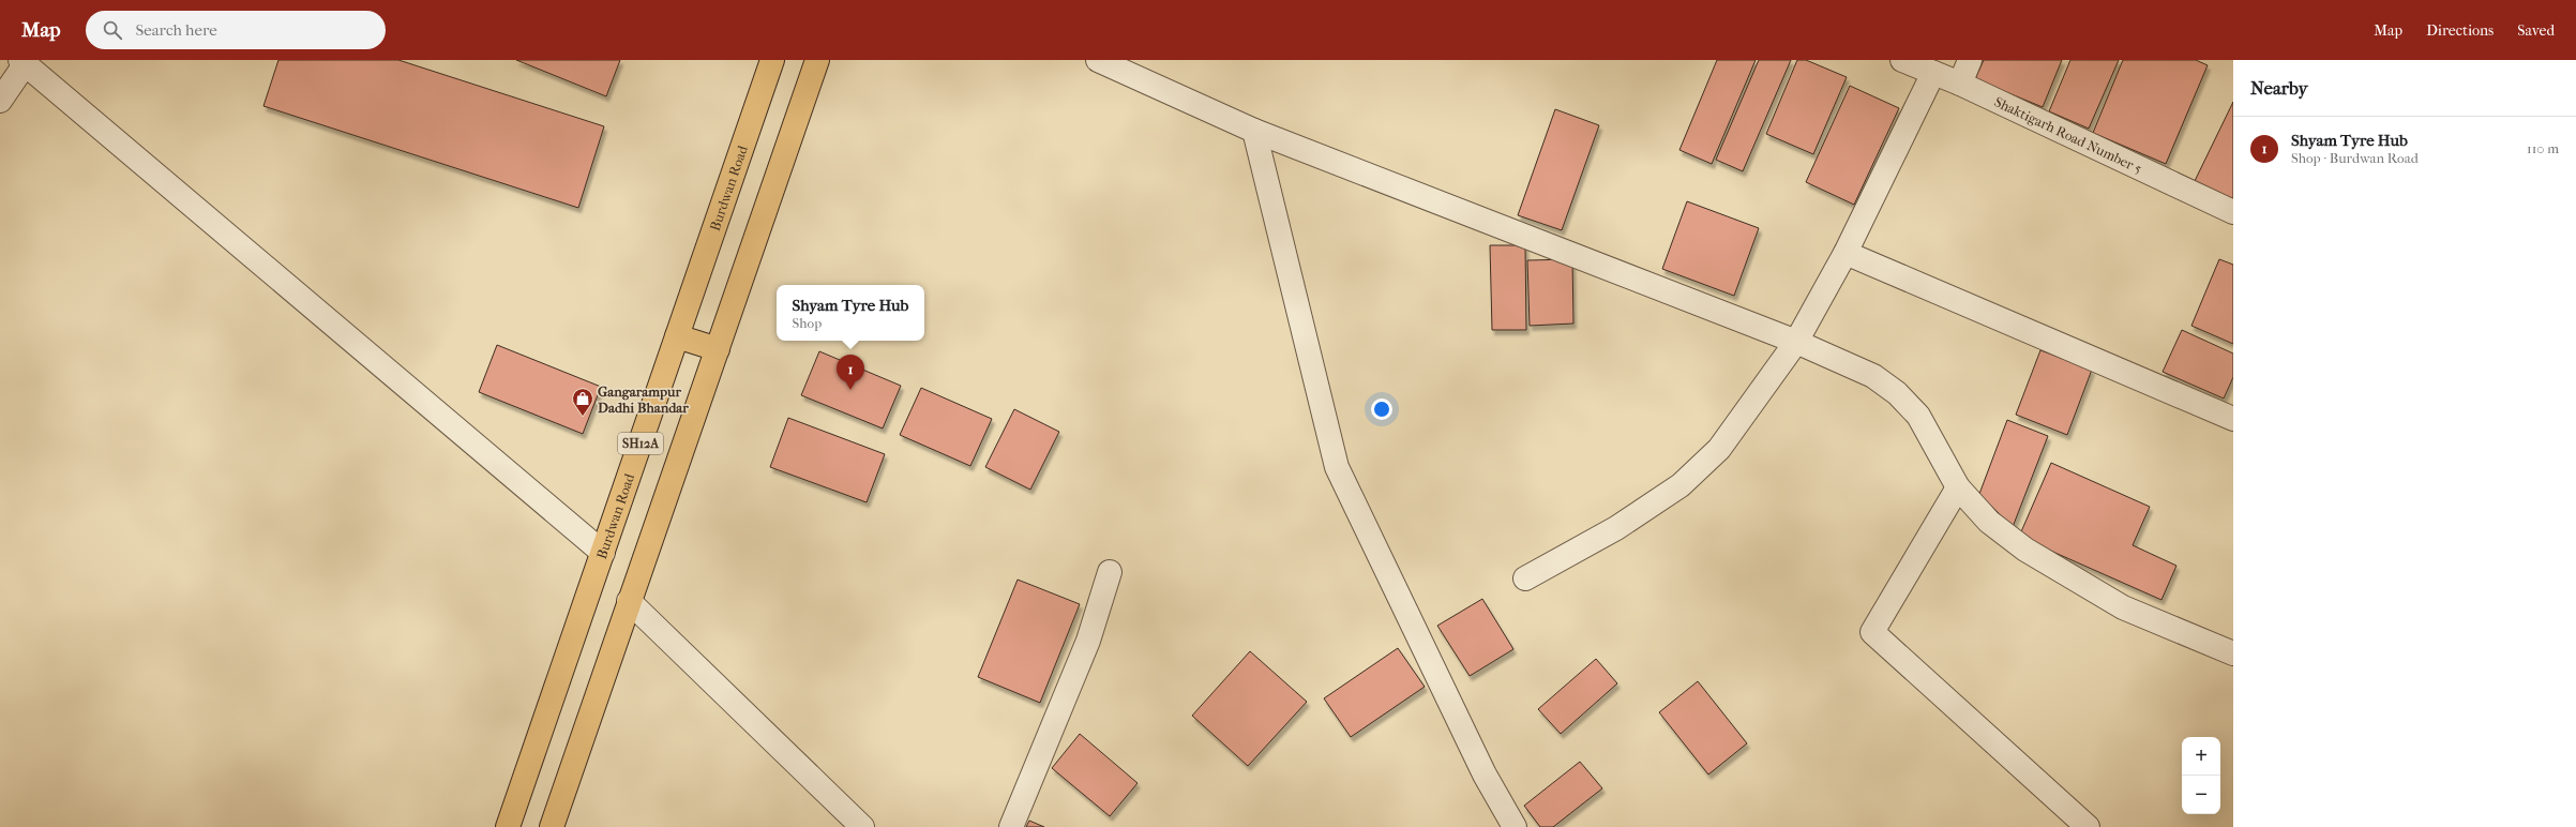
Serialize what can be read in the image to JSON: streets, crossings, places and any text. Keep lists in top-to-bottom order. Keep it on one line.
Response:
{"streets":{"main road":["Burdwan Road","SH12A"],"street":["Shaktigarh Road Number 5"]},"places":{"shop":["Gangarampur Dadhi Bhandar"]},"page":{"header":"Map","search":"Search here","nav":["Map","Directions","Saved"],"heading":"Nearby","list":[{"mark":"1","name":"Shyam Tyre Hub","note":"Shop · Burdwan Road","value":"110 m"}],"popup":["Shyam Tyre Hub","Shop"],"pins":"1","map_buttons":["+","−"]}}
